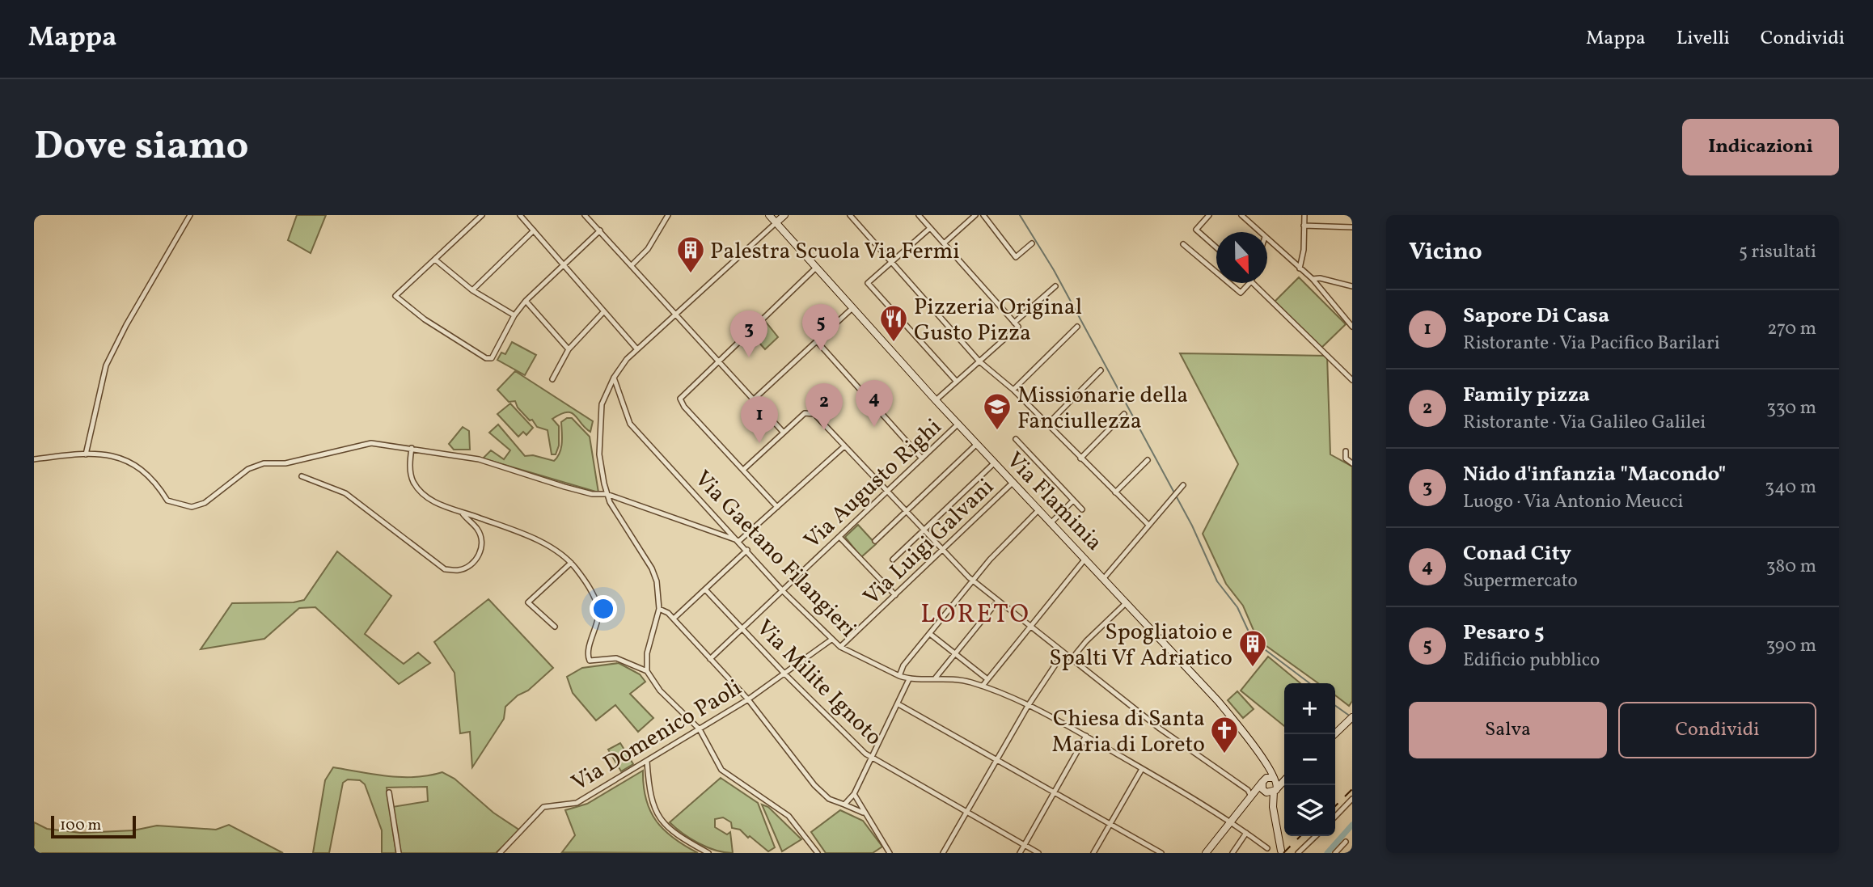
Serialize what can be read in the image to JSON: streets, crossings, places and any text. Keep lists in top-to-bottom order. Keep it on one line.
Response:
{"streets":{"street":["Via Augusto Righi","Via Flaminia","Via Luigi Galvani","Via Gaetano Filangieri","Via Milite Ignoto","Via Domenico Paoli"]},"crossings":[["Via Augusto Righi","Via Flaminia"],["Via Augusto Righi","Via Gaetano Filangieri"],["Via Augusto Righi","Via Milite Ignoto"],["Via Flaminia","Via Luigi Galvani"],["Via Luigi Galvani","Via Gaetano Filangieri"],["Via Gaetano Filangieri","Via Domenico Paoli"],["Via Milite Ignoto","Via Domenico Paoli"]],"districts":["LORETO"],"places":{"building":["Palestra Scuola Via Fermi","Spogliatoio e Spalti Vf Adriatico"],"restaurant":["Pizzeria Original Gusto Pizza"],"school or university":["Missionarie della Fanciullezza"],"church":["Chiesa di Santa Maria di Loreto"]},"scale_bar":"100 m","north":"bottom","page":{"header":"Mappa","nav":["Mappa","Livelli","Condividi"],"buttons":["Indicazioni",["Salva","Condividi"]],"title":"Dove siamo","heading":["Vicino","5 risultati"],"list":[{"mark":"1","name":"Sapore Di Casa","note":"Ristorante · Via Pacifico Barilari","value":"270 m"},{"mark":"2","name":"Family pizza","note":"Ristorante · Via Galileo Galilei","value":"330 m"},{"mark":"3","name":"Nido d'infanzia \"Macondo\"","note":"Luogo · Via Antonio Meucci","value":"340 m"},{"mark":"4","name":"Conad City","note":"Supermercato","value":"380 m"},{"mark":"5","name":"Pesaro 5","note":"Edificio pubblico","value":"390 m"}],"pins":["5","3","4","2","1"],"map_buttons":["+","−"],"scale":"100 m"}}
